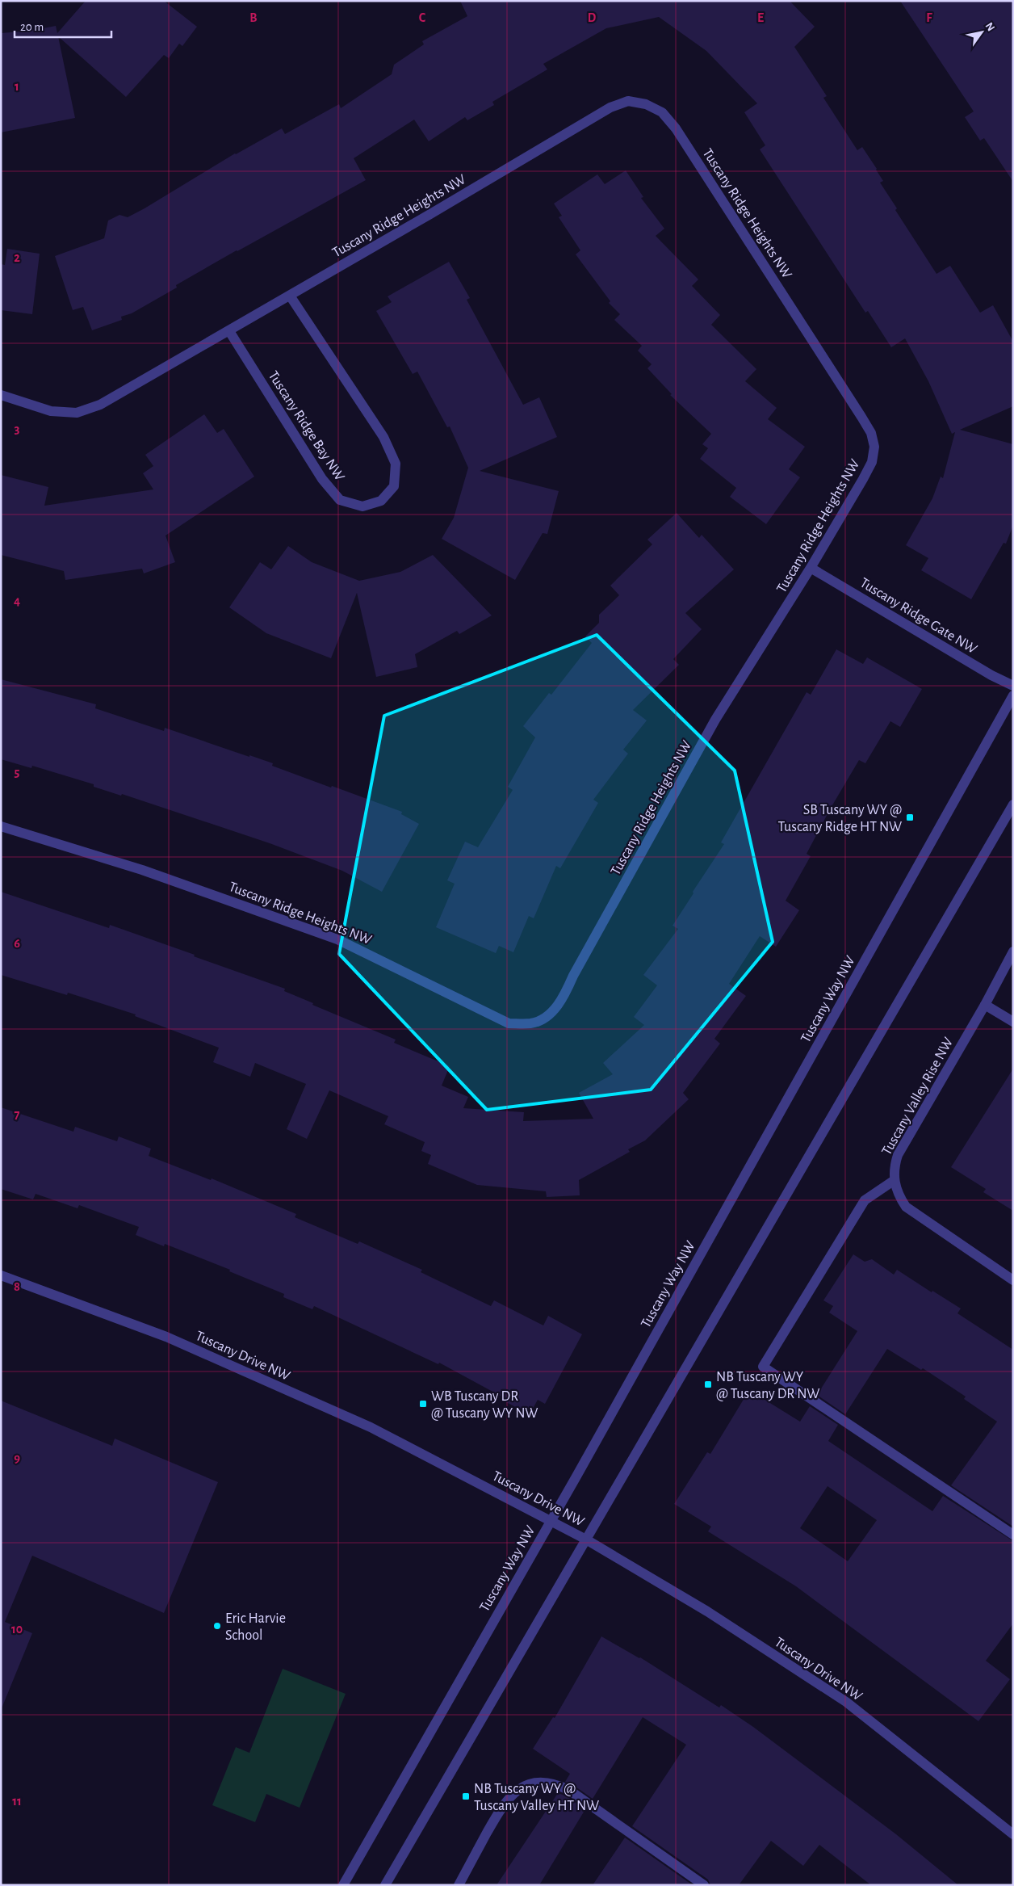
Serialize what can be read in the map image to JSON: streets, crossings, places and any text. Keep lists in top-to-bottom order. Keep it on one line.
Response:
{"streets":{"street":["Tuscany Ridge Heights NW","Tuscany Ridge Bay NW","Tuscany Ridge Gate NW","Tuscany Way NW","Tuscany Valley Rise NW","Tuscany Drive NW"]},"crossings":[["Tuscany Ridge Heights NW","Tuscany Ridge Bay NW"],["Tuscany Ridge Heights NW","Tuscany Ridge Gate NW"],["Tuscany Way NW","Tuscany Drive NW"]],"places":{"transit":["SB Tuscany WY @ Tuscany Ridge HT NW","NB Tuscany WY @ Tuscany DR NW","WB Tuscany DR @ Tuscany WY NW","NB Tuscany WY @ Tuscany Valley HT NW"],"other":["Eric Harvie School"]},"scale_bar":"20 m","north":"top right","grid":{"columns":["B","C","D","E","F"],"rows":["1","2","3","4","5","6","7","8","9","10","11"]}}
